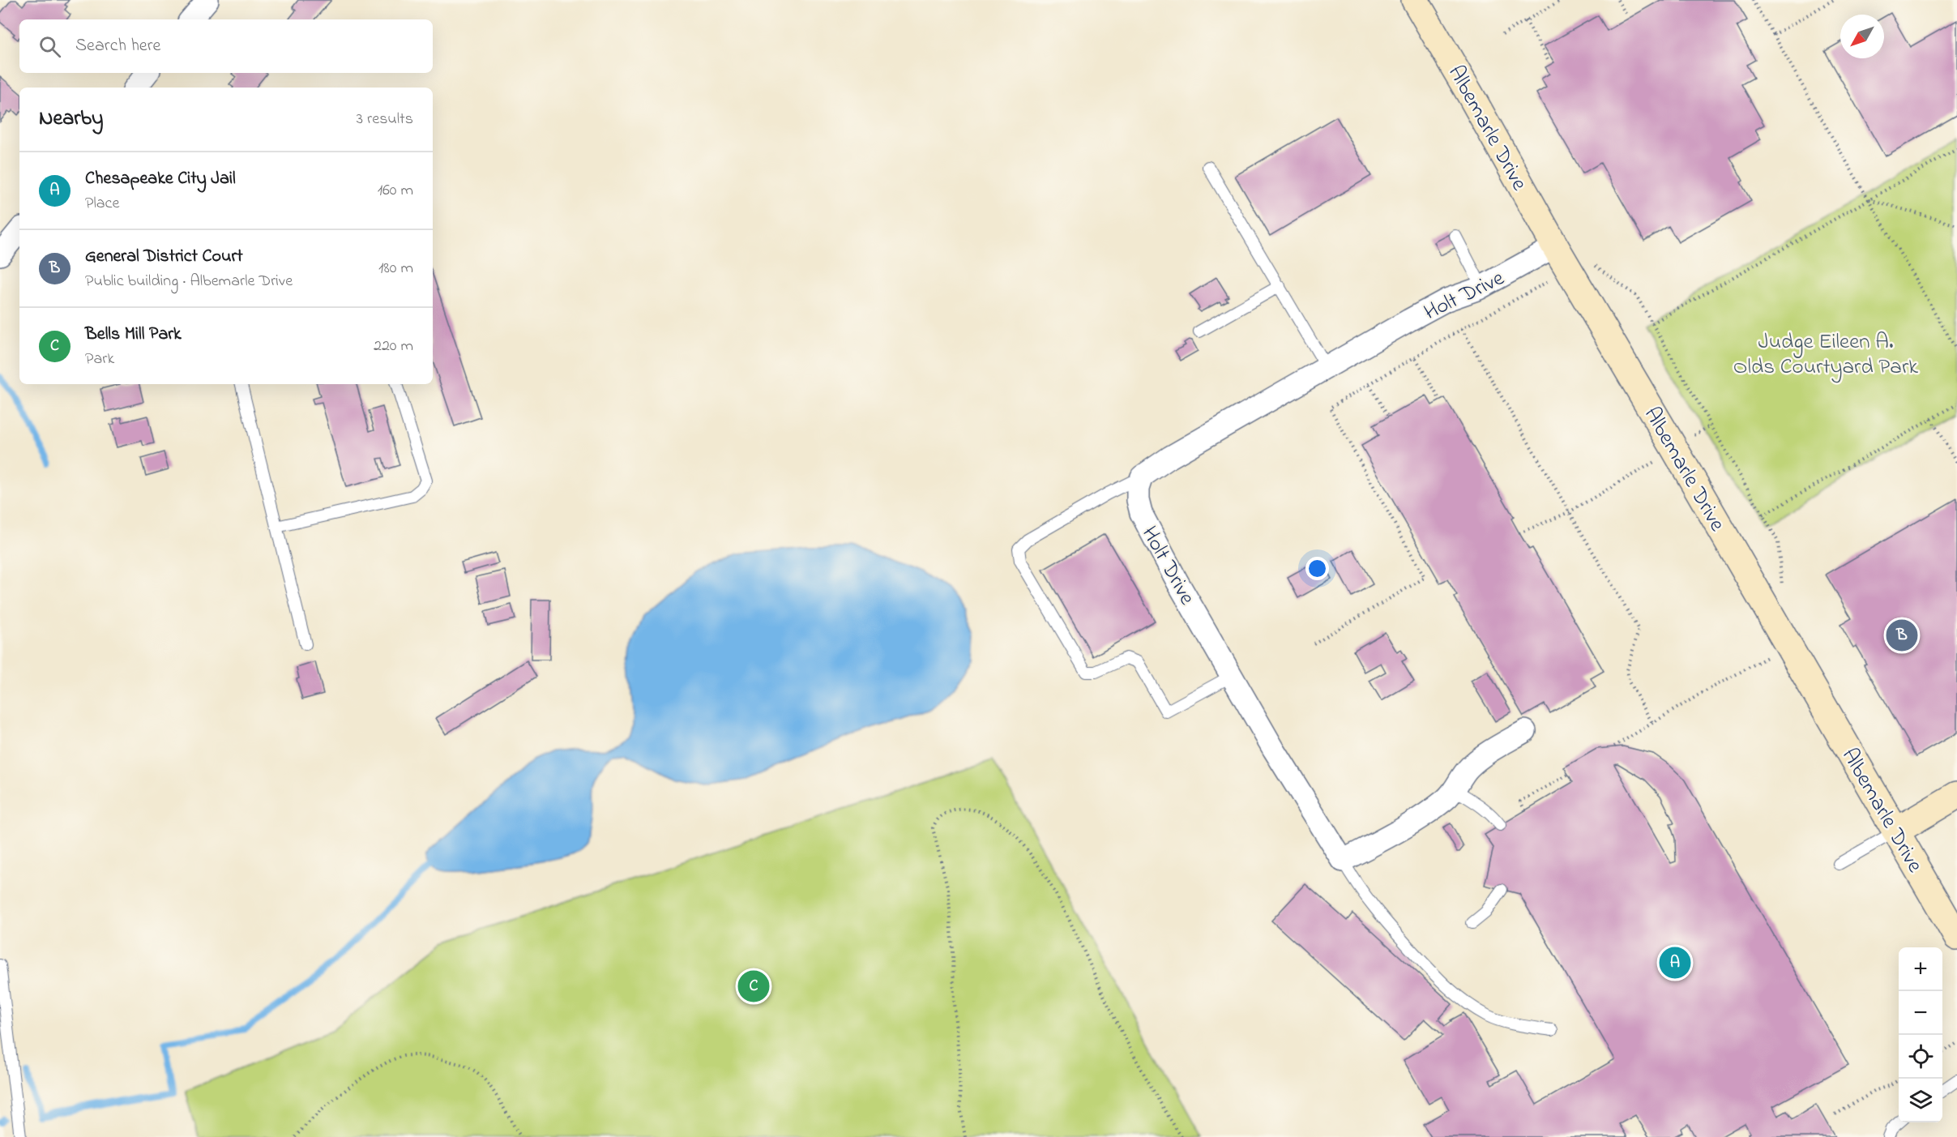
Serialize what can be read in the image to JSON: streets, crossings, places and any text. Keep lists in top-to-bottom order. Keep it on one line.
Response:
{"streets":{"street":["Albemarle Drive","Holt Drive"]},"crossings":[["Albemarle Drive","Holt Drive"]],"parks":["Judge Eileen A. Olds Courtyard Park"],"north":"bottom left","page":{"search":"Search here","heading":["Nearby","3 results"],"list":[{"mark":"A","name":"Chesapeake City Jail","note":"Place","value":"160 m"},{"mark":"B","name":"General District Court","note":"Public building · Albemarle Drive","value":"180 m"},{"mark":"C","name":"Bells Mill Park","note":"Park","value":"220 m"}],"pins":["B","A","C"],"map_buttons":["+","−"]}}
